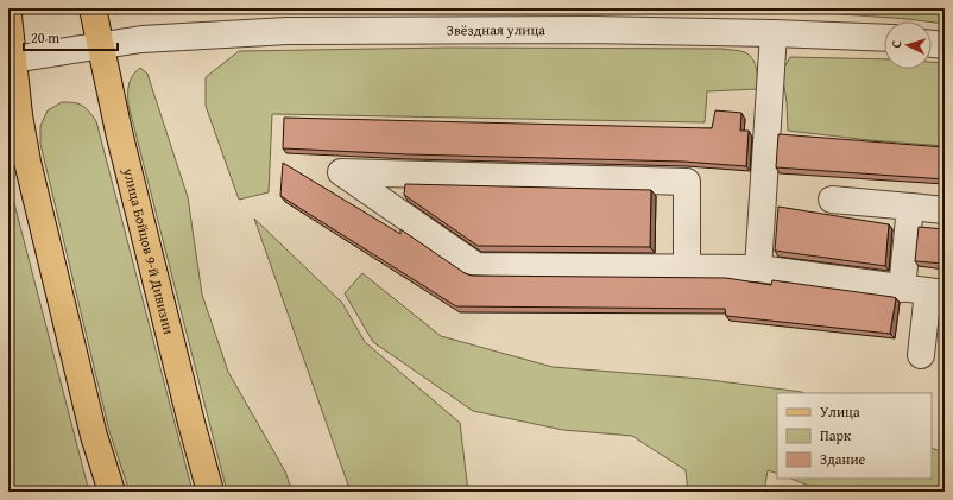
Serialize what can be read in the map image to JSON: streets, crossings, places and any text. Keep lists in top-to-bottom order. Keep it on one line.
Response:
{"streets":{"main road":["улица Бойцов 9-й Дивизии"],"street":["Звёздная улица"]},"crossings":[["Звёздная улица","улица Бойцов 9-й Дивизии"]],"legend":["Улица","Парк","Здание"],"scale_bar":"20 m","north":"left"}
